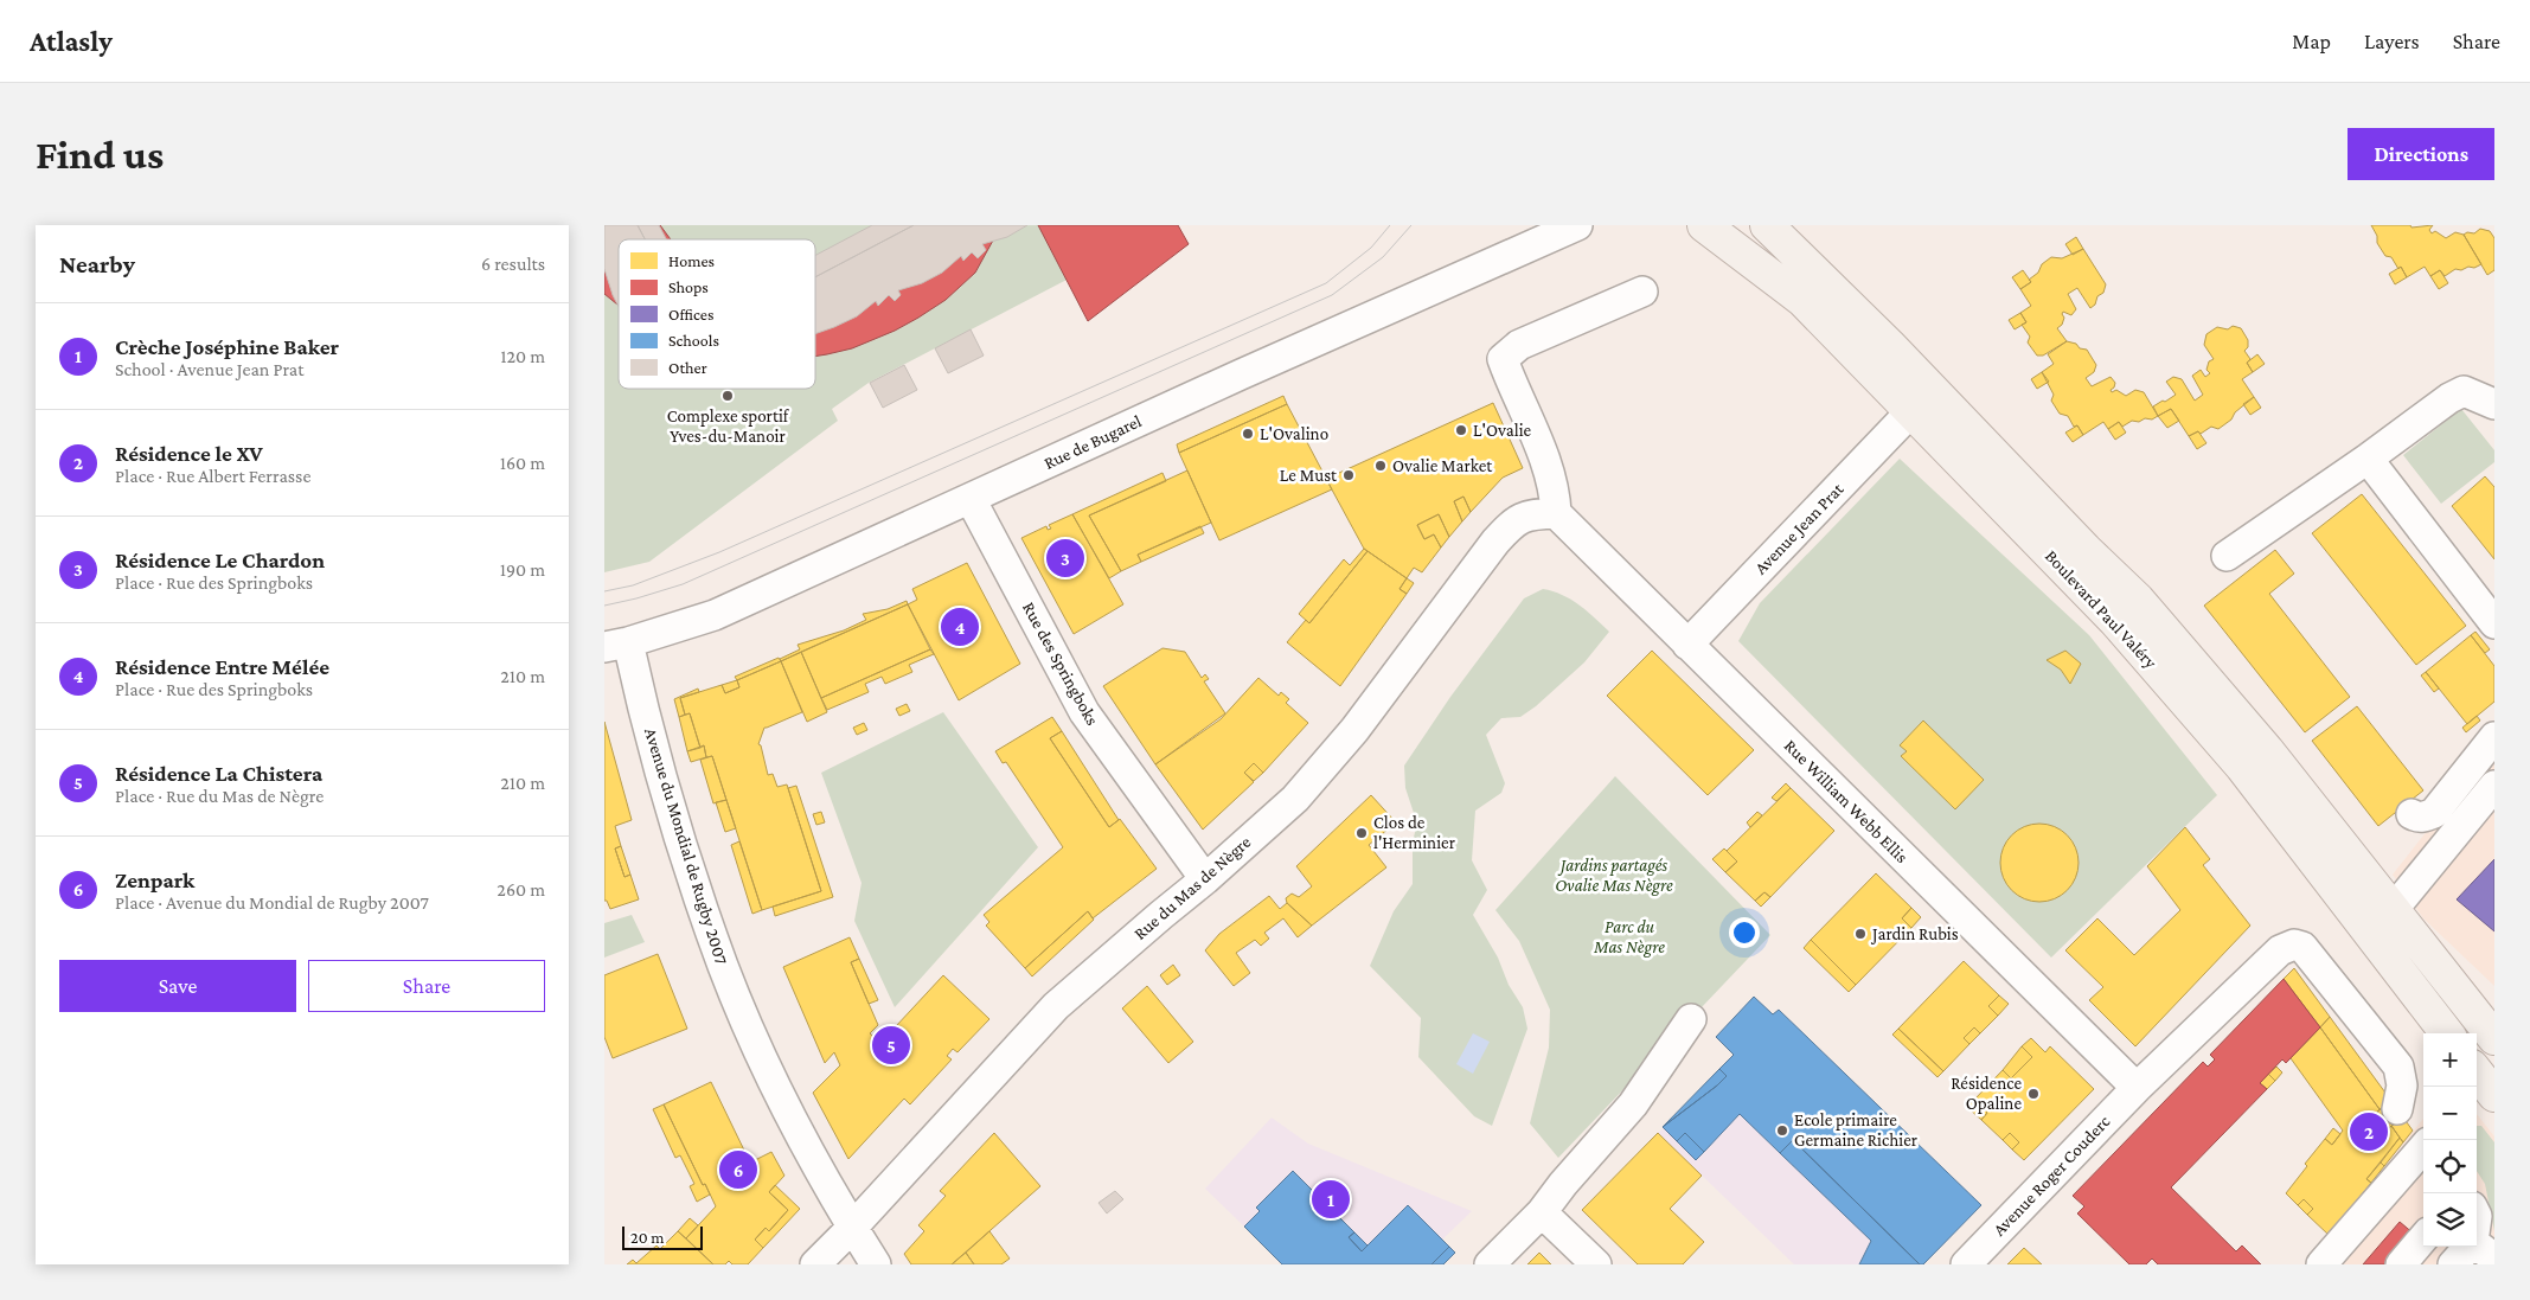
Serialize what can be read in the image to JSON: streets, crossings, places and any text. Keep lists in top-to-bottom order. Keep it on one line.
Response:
{"streets":{"main road":["Boulevard Paul Valéry"],"street":["Rue de Bugarel","Avenue Jean Prat","Rue des Springboks","Rue William Webb Ellis","Avenue du Mondial de Rugby 2007","Rue du Mas de Nègre","Avenue Roger Couderc"]},"crossings":[["Rue de Bugarel","Rue des Springboks"],["Rue de Bugarel","Avenue du Mondial de Rugby 2007"],["Avenue Jean Prat","Boulevard Paul Valéry"],["Avenue Jean Prat","Rue William Webb Ellis"],["Rue des Springboks","Rue du Mas de Nègre"],["Rue William Webb Ellis","Rue du Mas de Nègre"],["Rue William Webb Ellis","Avenue Roger Couderc"],["Avenue du Mondial de Rugby 2007","Rue du Mas de Nègre"]],"parks":["Jardins partagés Ovalie Mas Nègre","Parc du Mas Nègre"],"places":["Complexe sportif Yves-du-Manoir","L'Ovalie","L'Ovalino","Ovalie Market","Le Must","Clos de l'Herminier","Jardin Rubis","Résidence Opaline","Ecole primaire Germaine Richier"],"legend":["Homes","Shops","Offices","Schools","Other"],"scale_bar":"20 m","page":{"header":"Atlasly","nav":["Map","Layers","Share"],"buttons":["Directions",["Save","Share"]],"title":"Find us","heading":["Nearby","6 results"],"list":[{"mark":"1","name":"Crèche Joséphine Baker","note":"School · Avenue Jean Prat","value":"120 m"},{"mark":"2","name":"Résidence le XV","note":"Place · Rue Albert Ferrasse","value":"160 m"},{"mark":"3","name":"Résidence Le Chardon","note":"Place · Rue des Springboks","value":"190 m"},{"mark":"4","name":"Résidence Entre Mélée","note":"Place · Rue des Springboks","value":"210 m"},{"mark":"5","name":"Résidence La Chistera","note":"Place · Rue du Mas de Nègre","value":"210 m"},{"mark":"6","name":"Zenpark","note":"Place · Avenue du Mondial de Rugby 2007","value":"260 m"}],"pins":["3","4","5","2","6","1"],"map_buttons":["+","−"],"scale":"20 m"}}
